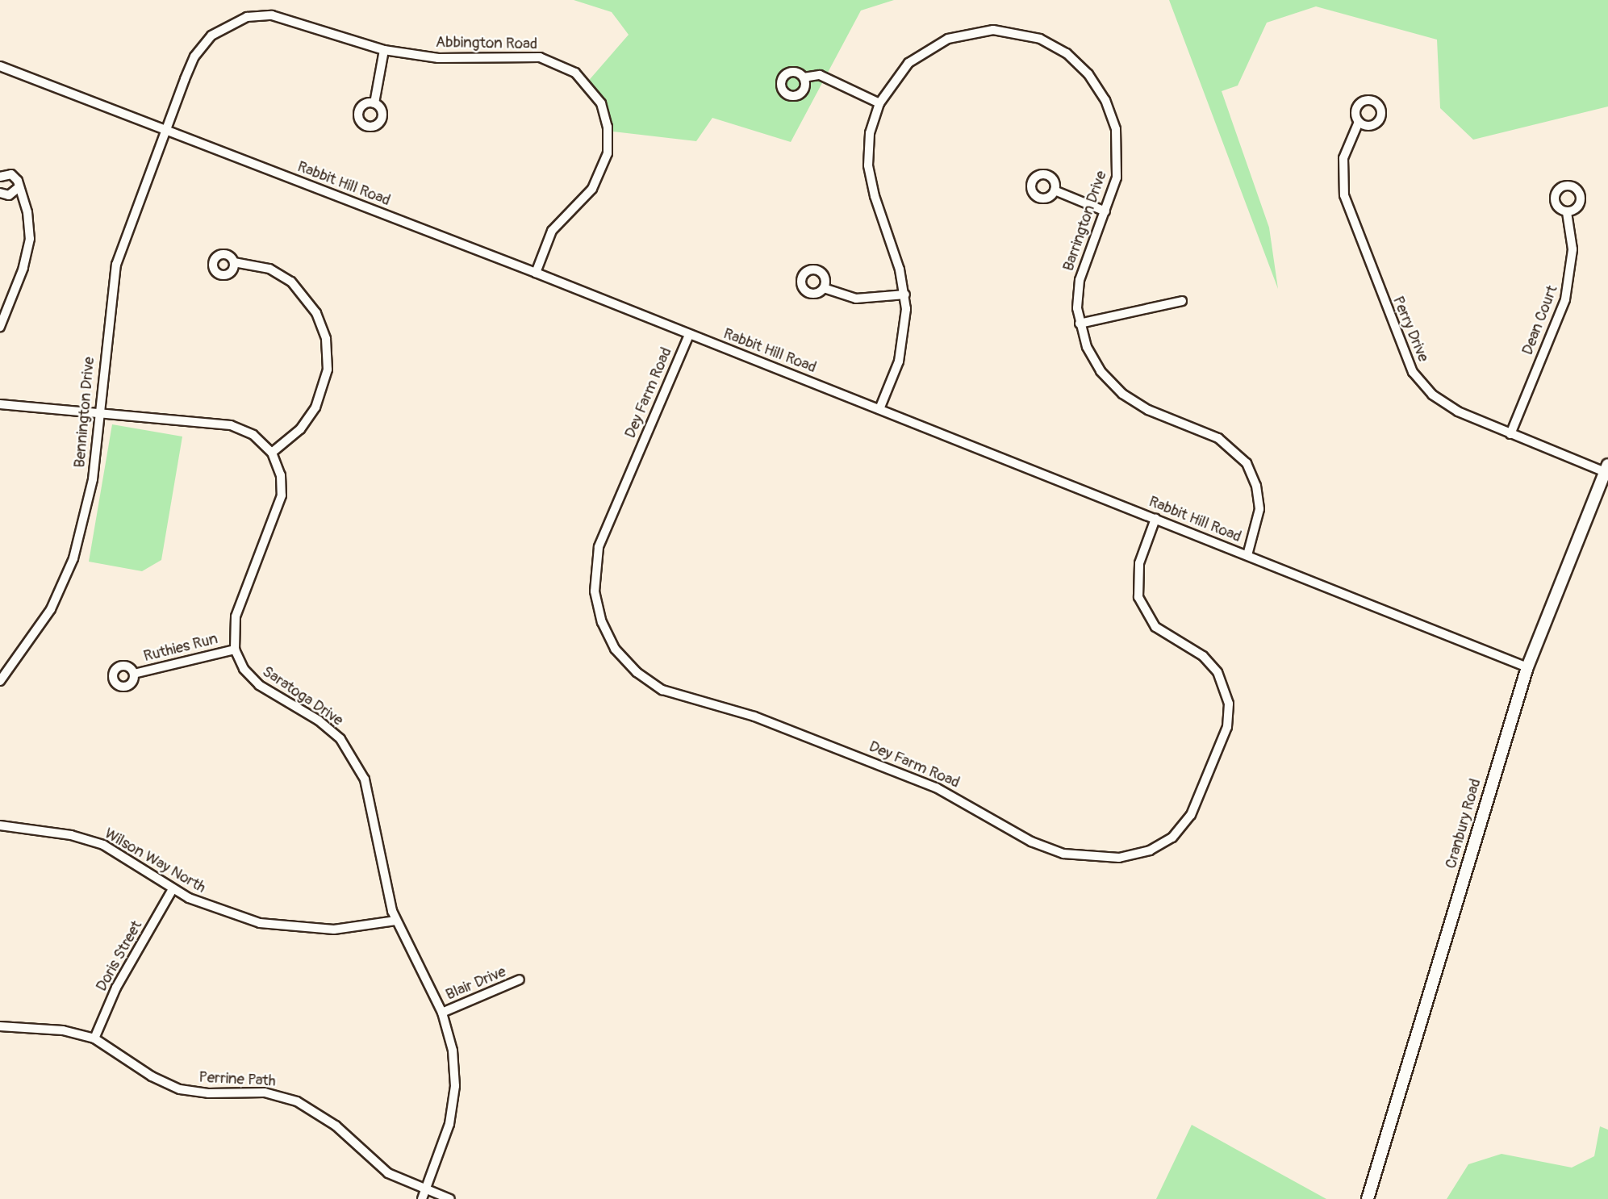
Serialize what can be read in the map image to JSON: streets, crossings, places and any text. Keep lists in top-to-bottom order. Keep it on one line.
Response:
{"streets":{"street":["Abbington Road","Rabbit Hill Road","Barrington Drive","Dean Court","Perry Drive","Dey Farm Road","Bennington Drive","Ruthies Run","Saratoga Drive","Cranbury Road","Wilson Way North","Doris Street","Blair Drive","Perrine Path"]},"crossings":[["Abbington Road","Rabbit Hill Road"],["Abbington Road","Bennington Drive"],["Rabbit Hill Road","Barrington Drive"],["Rabbit Hill Road","Dey Farm Road"],["Rabbit Hill Road","Bennington Drive"],["Rabbit Hill Road","Cranbury Road"],["Dean Court","Perry Drive"],["Perry Drive","Cranbury Road"],["Ruthies Run","Saratoga Drive"],["Saratoga Drive","Wilson Way North"],["Saratoga Drive","Blair Drive"],["Saratoga Drive","Perrine Path"],["Wilson Way North","Doris Street"],["Doris Street","Perrine Path"]]}
